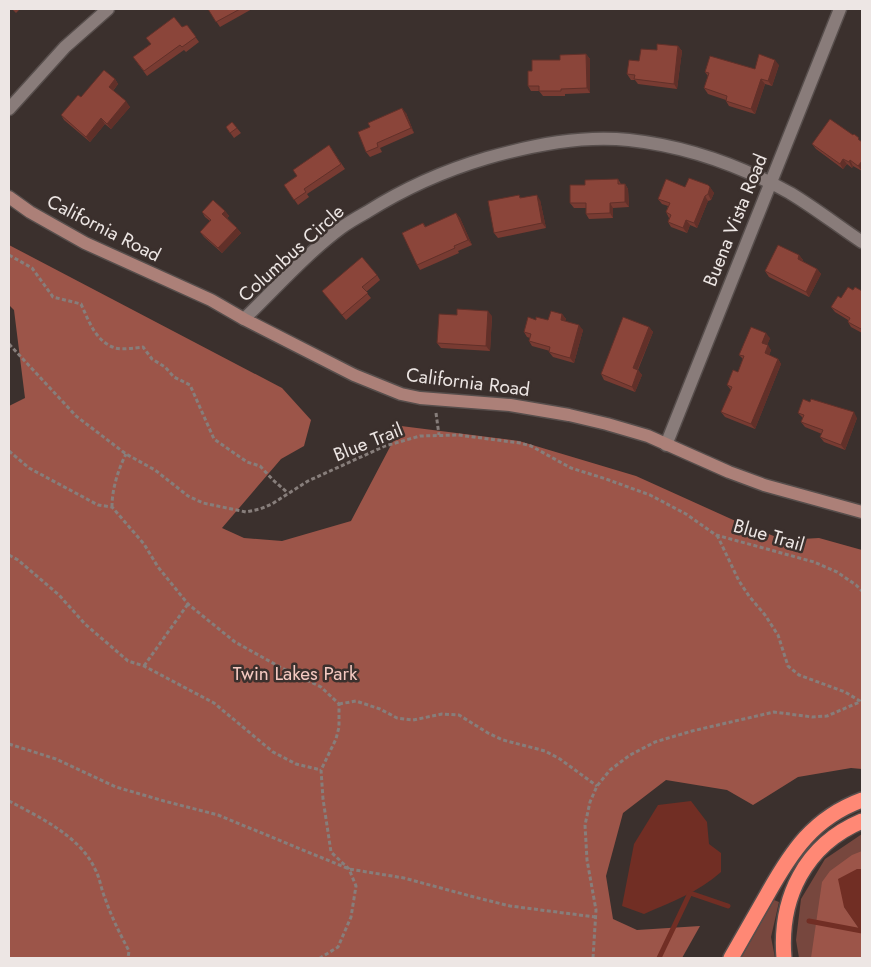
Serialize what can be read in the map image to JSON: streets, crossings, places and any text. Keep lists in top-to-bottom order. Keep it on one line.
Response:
{"streets":{"main road":["California Road"],"street":["Buena Vista Road","Columbus Circle"],"path":["Blue Trail"]},"crossings":[["Buena Vista Road","California Road"],["Buena Vista Road","Columbus Circle"],["California Road","Columbus Circle"]],"parks":["Twin Lakes Park"]}
